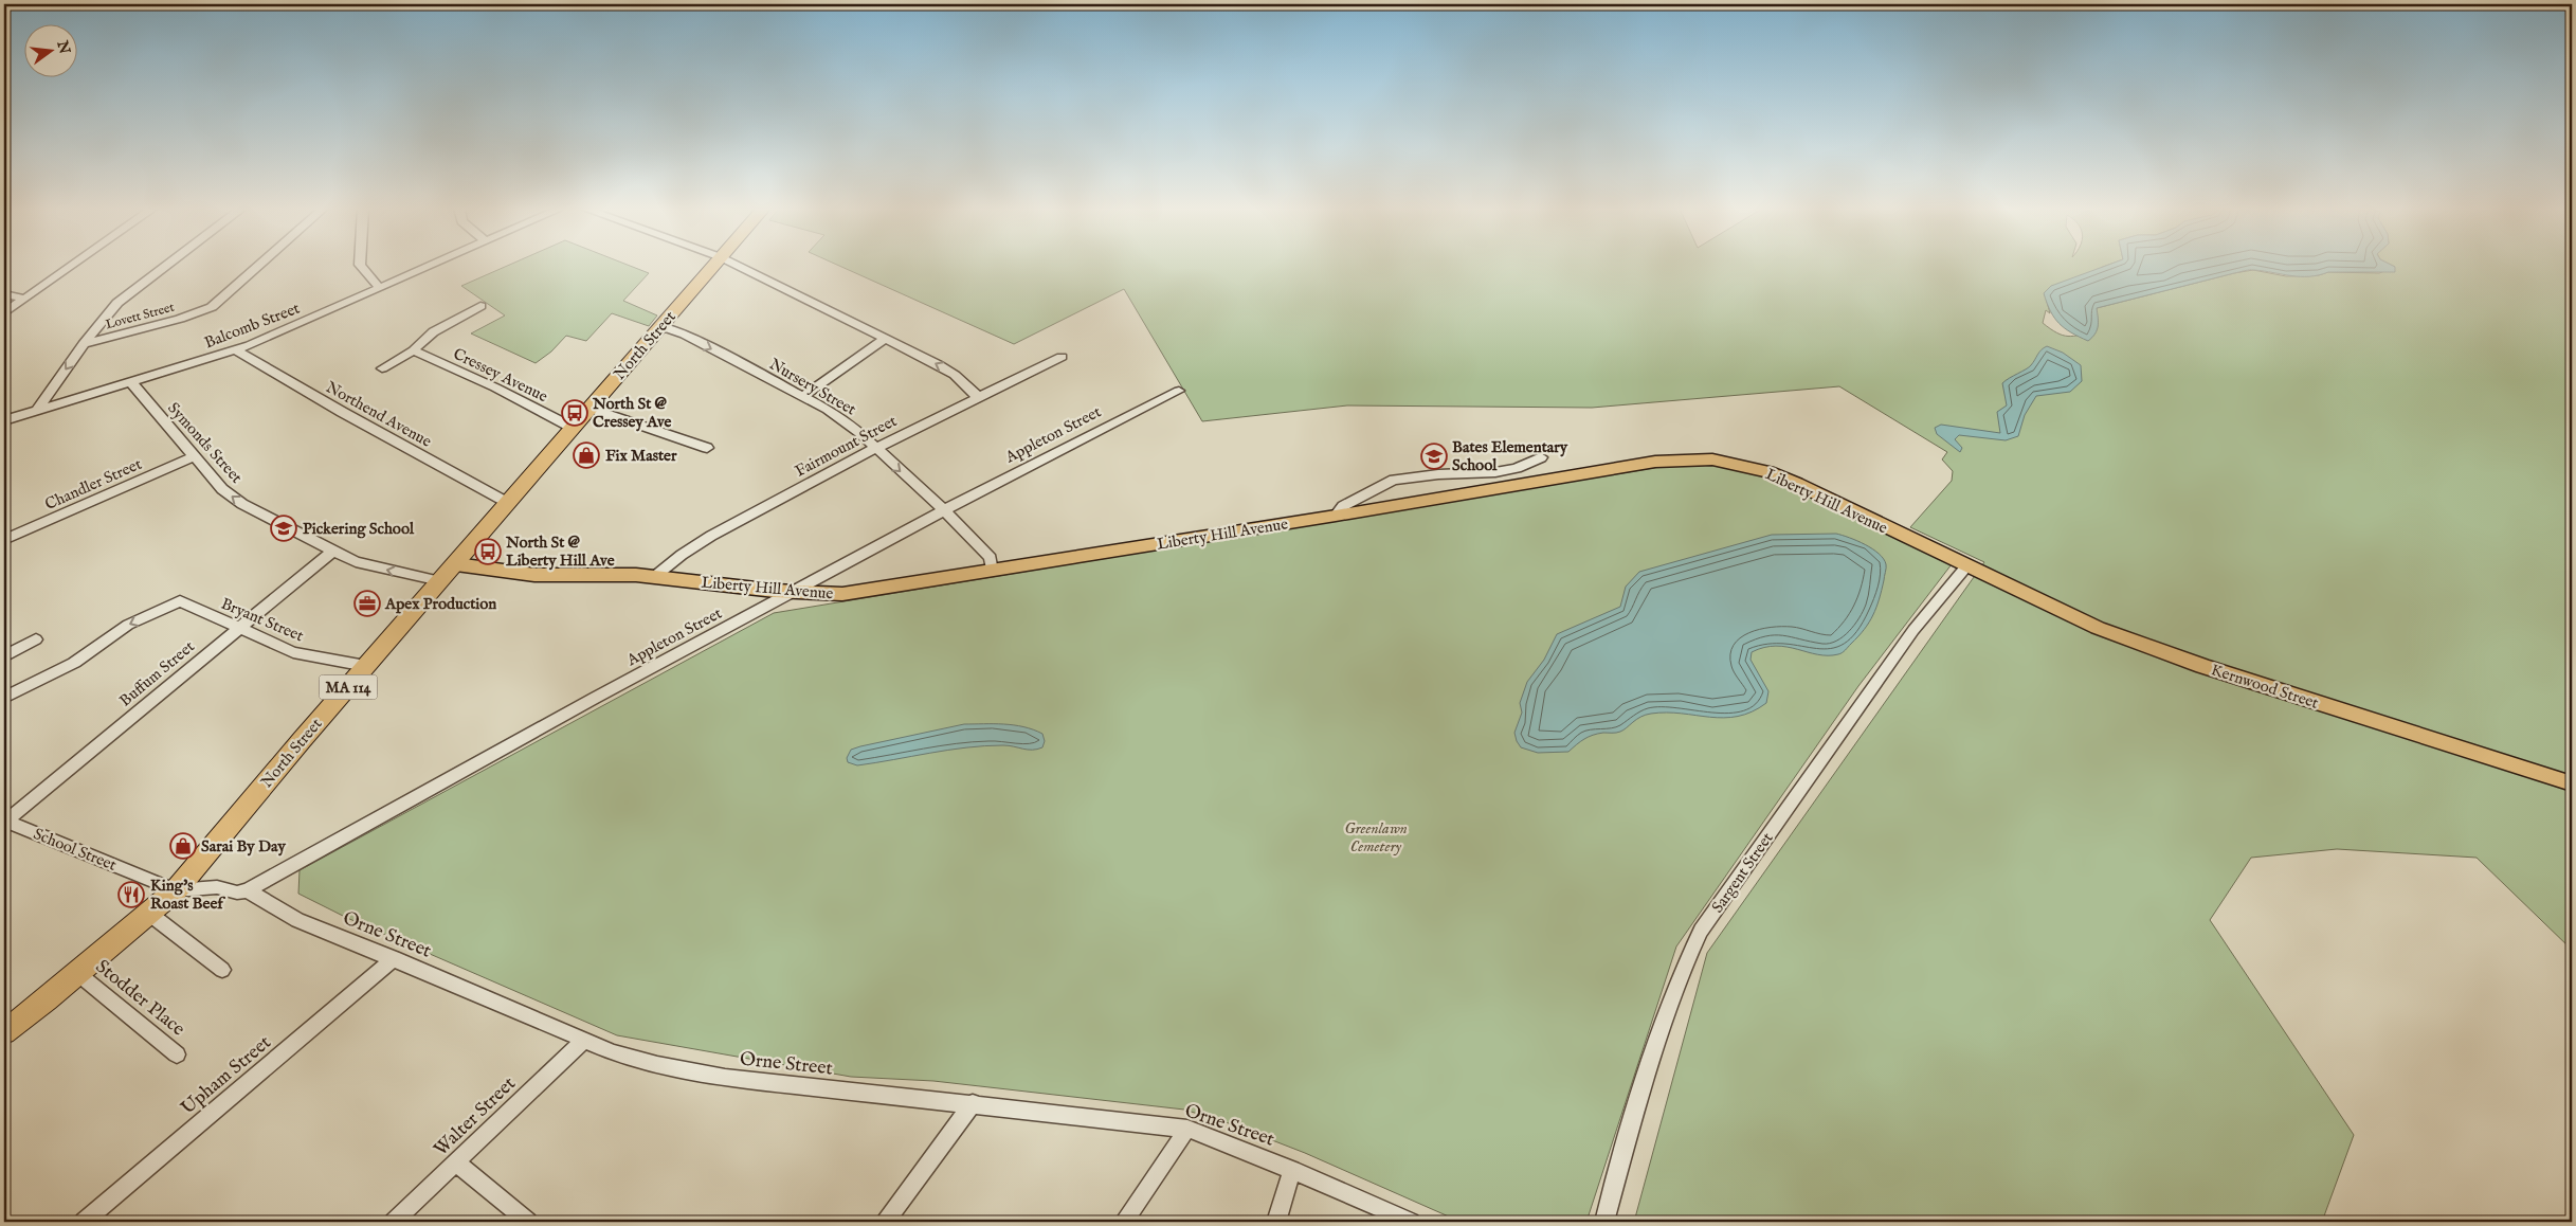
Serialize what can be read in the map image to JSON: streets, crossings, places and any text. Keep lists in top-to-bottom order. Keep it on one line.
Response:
{"streets":{"highway":["North Street","MA 114"],"main road":["Liberty Hill Avenue","Kernwood Street"],"street":["Lovett Street","Balcomb Street","Cressey Avenue","Nursery Street","Northend Avenue","Appleton Street","Symonds Street","Fairmount Street","Chandler Street","Bryant Street","Buffum Street","School Street","Sargent Street","Orne Street","Stodder Place","Upham Street","Walter Street"]},"crossings":[["Balcomb Street","Northend Avenue"],["Balcomb Street","Symonds Street"],["North Street","Cressey Avenue"],["North Street","Nursery Street"],["North Street","Northend Avenue"],["North Street","Symonds Street"],["North Street","Liberty Hill Avenue"],["North Street","Bryant Street"],["North Street","School Street"],["North Street","Orne Street"],["North Street","Stodder Place"],["Nursery Street","Appleton Street"],["Nursery Street","Fairmount Street"],["Nursery Street","Liberty Hill Avenue"],["Appleton Street","Liberty Hill Avenue"],["Appleton Street","Orne Street"],["Symonds Street","Chandler Street"],["Symonds Street","Buffum Street"],["Fairmount Street","Liberty Hill Avenue"],["Liberty Hill Avenue","Kernwood Street"],["Liberty Hill Avenue","Sargent Street"],["Bryant Street","Buffum Street"],["Buffum Street","School Street"],["Kernwood Street","Sargent Street"],["School Street","Orne Street"],["Orne Street","Upham Street"],["Orne Street","Walter Street"]],"one_way":["Symonds Street","Bryant Street"],"parks":["Greenlawn Cemetery"],"places":{"bus stop":["North St @ Cressey Ave","North St @ Liberty Hill Ave"],"shop":["Fix Master","Sarai By Day"],"school or university":["Bates Elementary School","Pickering School"],"office":["Apex Production"],"restaurant":["King's Roast Beef"]},"north":"right"}
